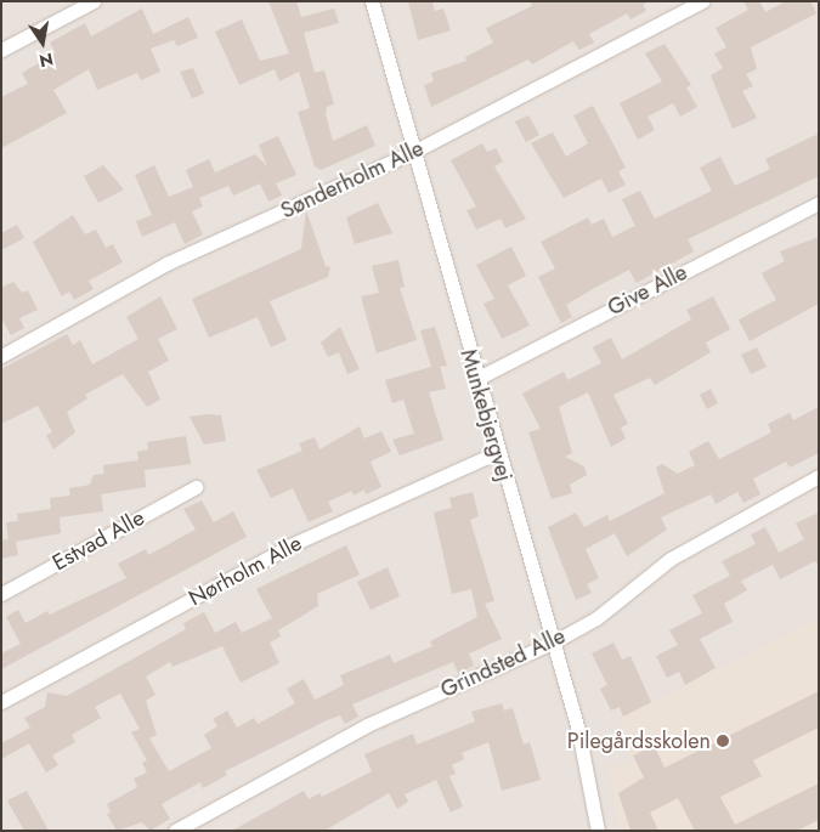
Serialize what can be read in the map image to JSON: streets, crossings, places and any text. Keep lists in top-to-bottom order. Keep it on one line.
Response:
{"streets":{"street":["Sønderholm Alle","Give Alle","Munkebjergvej","Estvad Alle","Nørholm Alle","Grindsted Alle"]},"crossings":[["Sønderholm Alle","Munkebjergvej"],["Give Alle","Munkebjergvej"],["Munkebjergvej","Nørholm Alle"],["Munkebjergvej","Grindsted Alle"]],"places":["Pilegårdsskolen"],"north":"bottom"}
